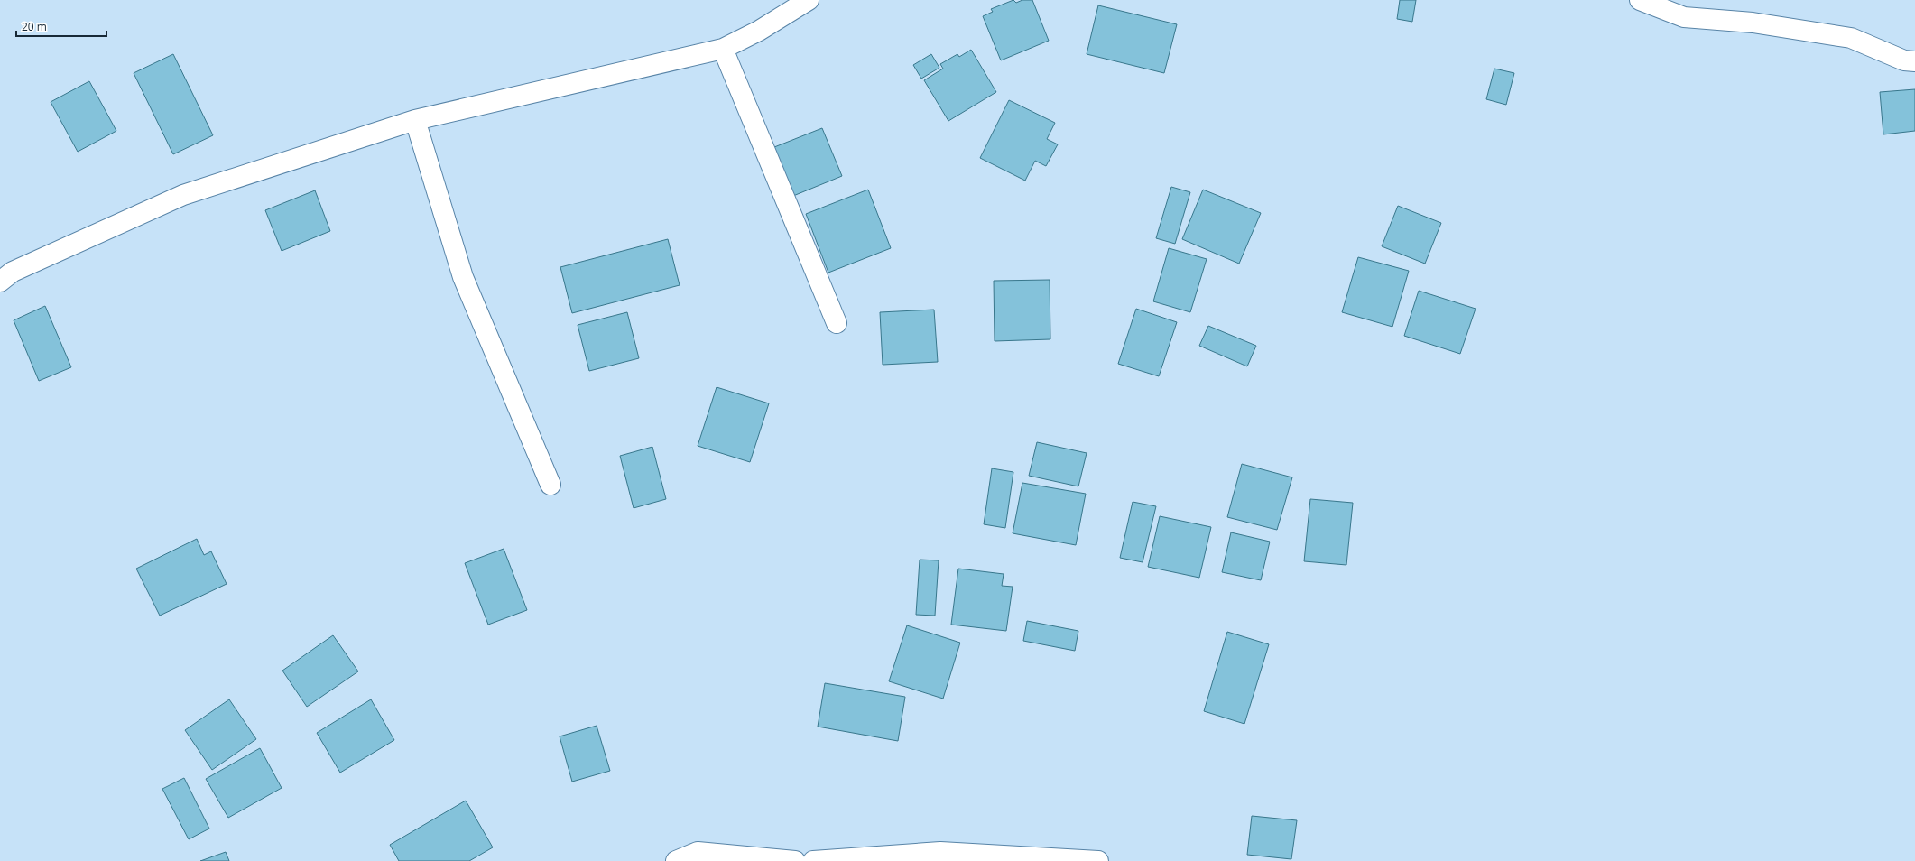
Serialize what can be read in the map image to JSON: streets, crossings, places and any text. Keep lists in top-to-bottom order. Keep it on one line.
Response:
{"scale_bar":"20 m"}
